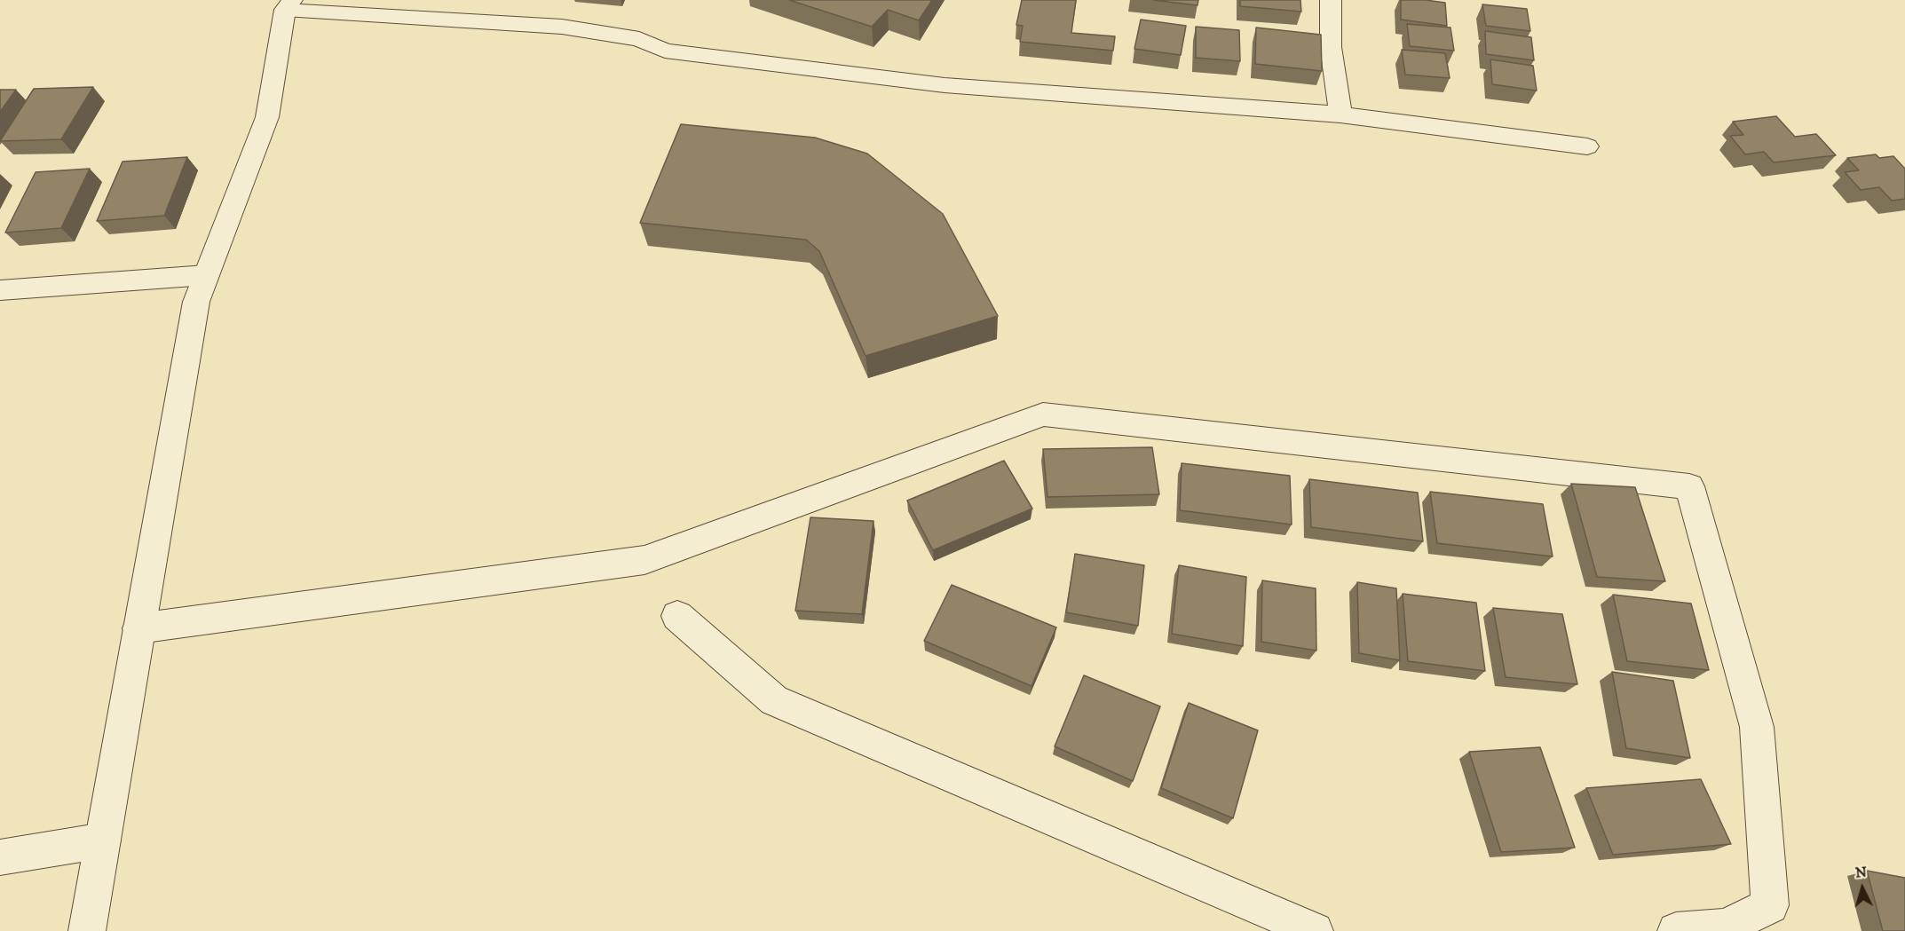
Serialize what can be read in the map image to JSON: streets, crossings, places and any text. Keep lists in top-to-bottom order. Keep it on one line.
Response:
{"north":"top"}
